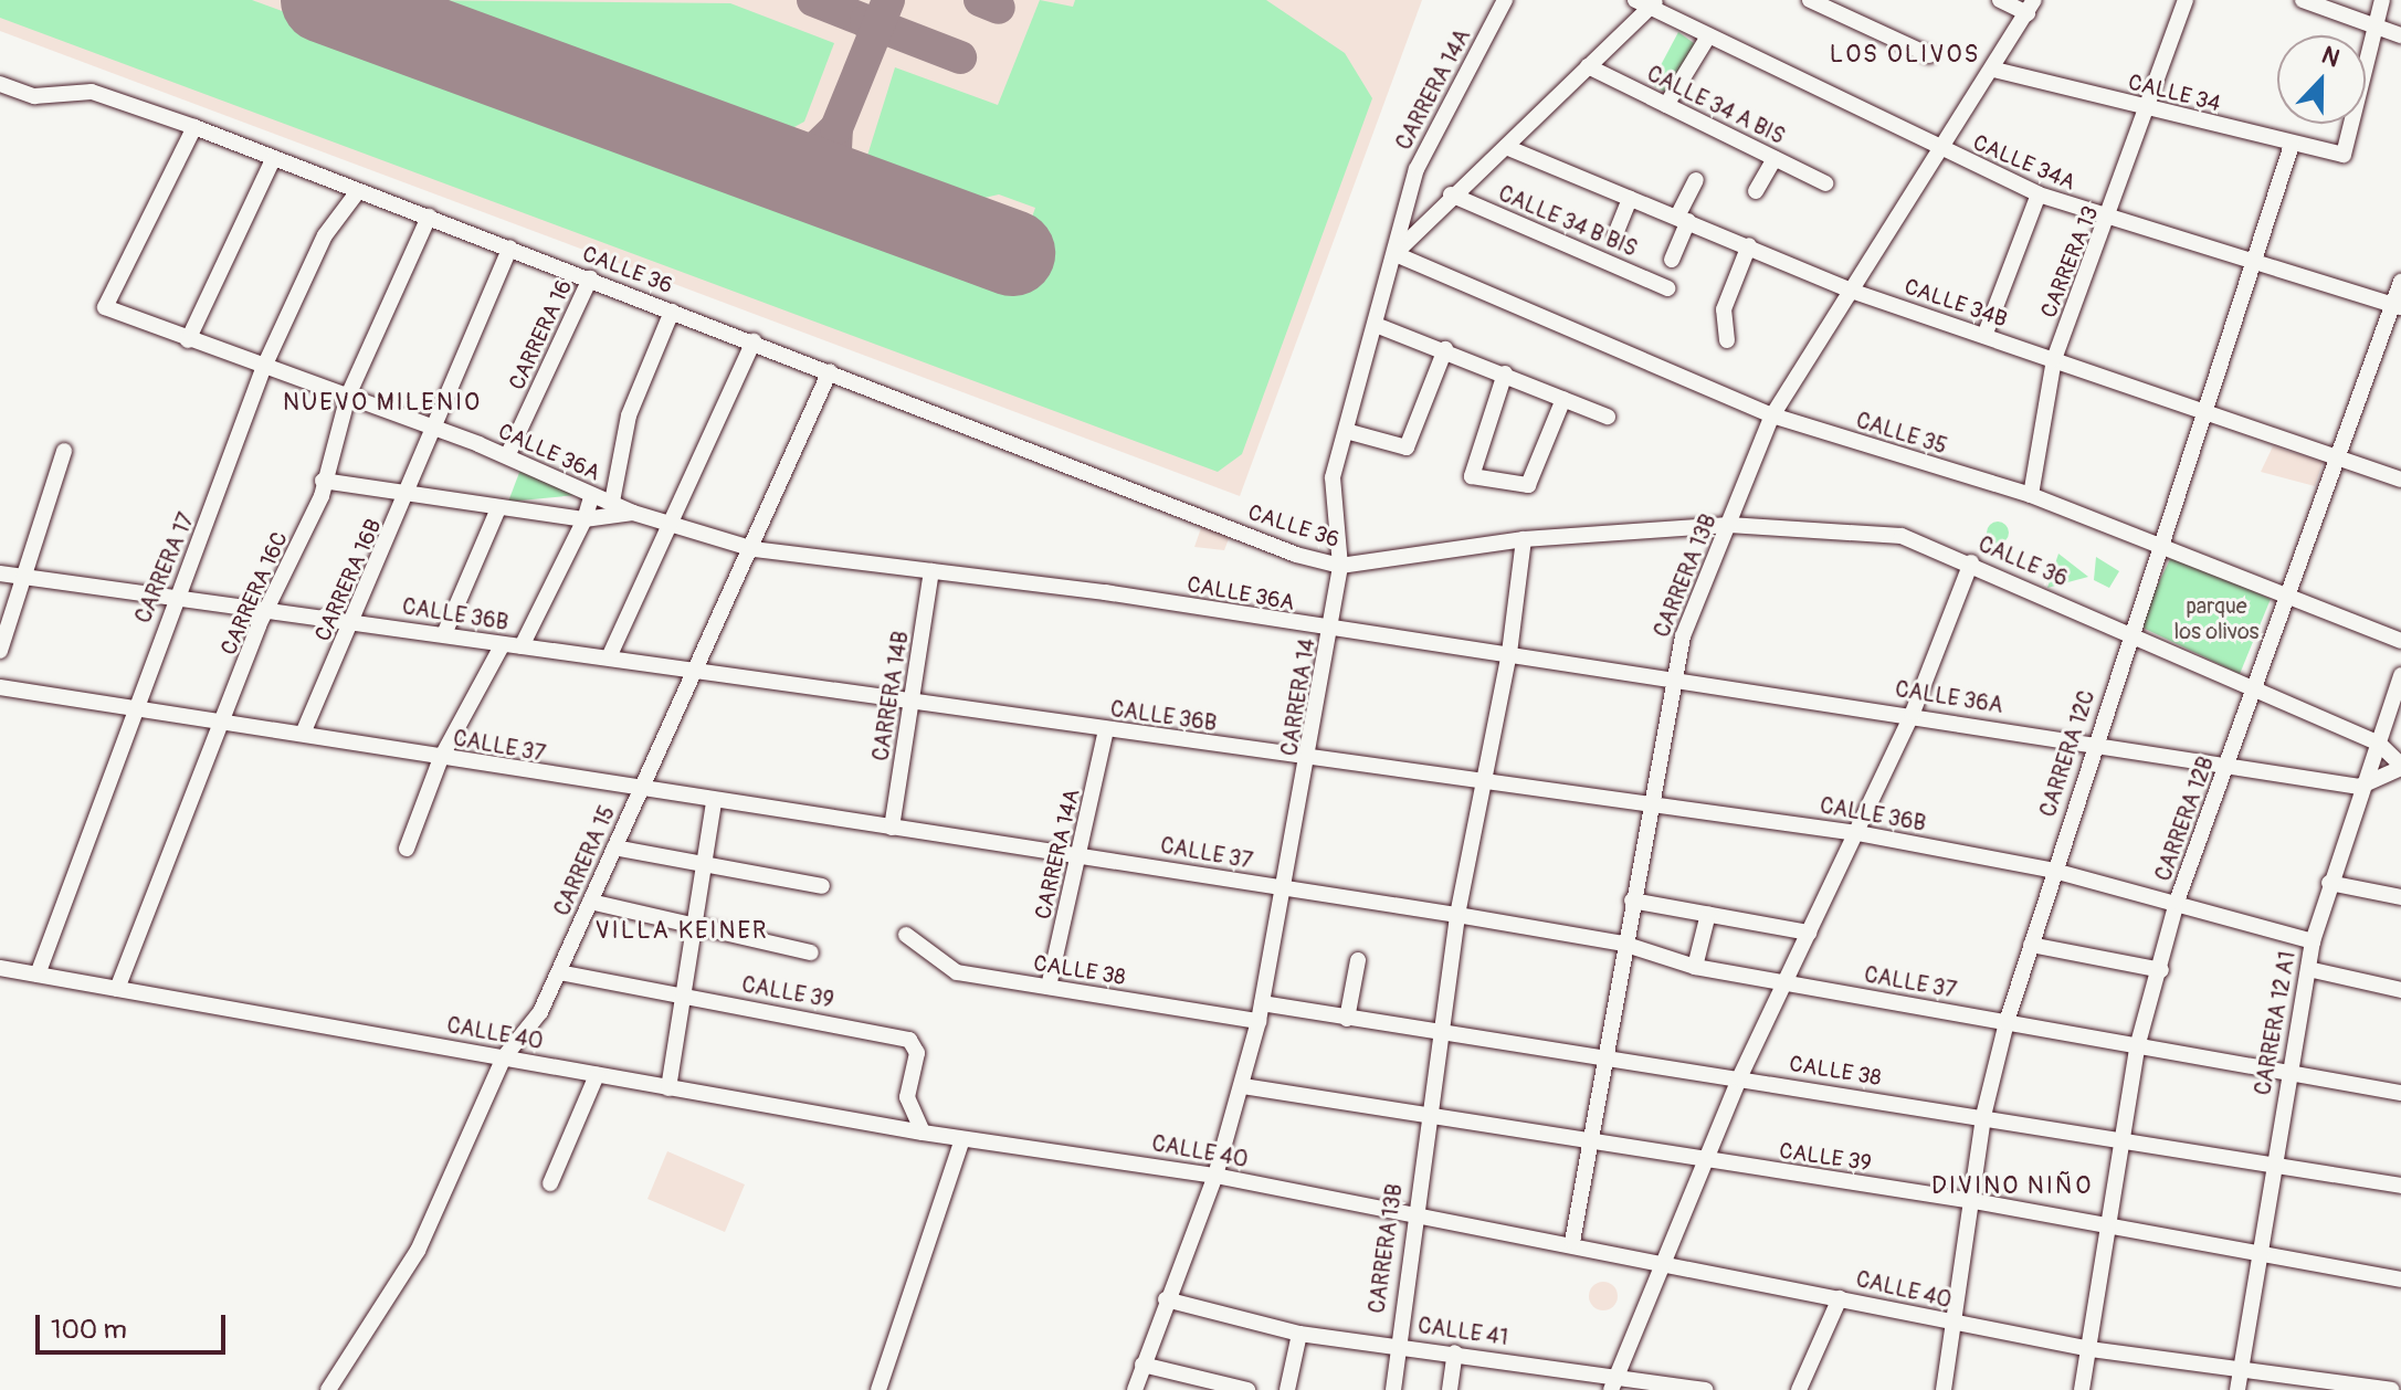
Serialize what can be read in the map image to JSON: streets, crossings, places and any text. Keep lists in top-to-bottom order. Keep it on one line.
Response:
{"streets":{"street":["CARRERA 14A","CALLE 34","CALLE 34 A BIS","CALLE 34A","CALLE 34 B BIS","CARRERA 13","CALLE 36","CALLE 34B","CARRERA 16","CALLE 35","CALLE 36A","CARRERA 17","CARRERA 13B","CARRERA 16B","CARRERA 16C","CALLE 36B","CARRERA 14B","CARRERA 14","CALLE 37","CARRERA 12C","CARRERA 12B","CARRERA 15","CALLE 38","CALLE 39","CARRERA 12 A1","CALLE 40","CALLE 41"]},"crossings":[["CARRERA 14A","CALLE 35"],["CARRERA 14A","CALLE 36B"],["CARRERA 14A","CARRERA 14"],["CARRERA 14A","CALLE 37"],["CARRERA 14A","CALLE 38"],["CALLE 34","CARRERA 13"],["CALLE 34","CARRERA 13B"],["CALLE 34","CARRERA 12C"],["CALLE 34 A BIS","CARRERA 14"],["CALLE 34A","CARRERA 13"],["CALLE 34A","CARRERA 13B"],["CALLE 34A","CARRERA 14"],["CALLE 34A","CARRERA 12C"],["CALLE 34A","CARRERA 12B"],["CALLE 34 B BIS","CARRERA 14"],["CARRERA 13","CALLE 34B"],["CARRERA 13","CALLE 35"],["CALLE 36","CARRERA 16"],["CALLE 36","CALLE 36A"],["CALLE 36","CARRERA 17"],["CALLE 36","CARRERA 13B"],["CALLE 36","CARRERA 16B"],["CALLE 36","CARRERA 16C"],["CALLE 36","CARRERA 14"],["CALLE 36","CARRERA 12C"],["CALLE 36","CARRERA 12B"],["CALLE 36","CARRERA 15"],["CALLE 36","CARRERA 12 A1"],["CALLE 34B","CARRERA 13B"],["CALLE 34B","CARRERA 14"],["CALLE 34B","CARRERA 12C"],["CALLE 34B","CARRERA 12B"],["CARRERA 16","CALLE 36A"],["CALLE 35","CARRERA 13B"],["CALLE 35","CARRERA 14"],["CALLE 35","CARRERA 12C"],["CALLE 35","CARRERA 12B"],["CALLE 36A","CARRERA 17"],["CALLE 36A","CARRERA 13B"],["CALLE 36A","CARRERA 16B"],["CALLE 36A","CARRERA 16C"],["CALLE 36A","CARRERA 14B"],["CALLE 36A","CARRERA 14"],["CALLE 36A","CARRERA 12C"],["CALLE 36A","CARRERA 12B"],["CALLE 36A","CARRERA 15"],["CALLE 36A","CARRERA 12 A1"],["CARRERA 17","CALLE 36B"],["CARRERA 17","CALLE 37"],["CARRERA 17","CALLE 40"],["CARRERA 13B","CALLE 36B"],["CARRERA 13B","CALLE 37"],["CARRERA 13B","CALLE 38"],["CARRERA 13B","CALLE 39"],["CARRERA 13B","CALLE 40"],["CARRERA 13B","CALLE 41"],["CARRERA 16B","CALLE 36B"],["CARRERA 16B","CALLE 37"],["CARRERA 16C","CALLE 36B"],["CARRERA 16C","CALLE 37"],["CARRERA 16C","CALLE 40"],["CALLE 36B","CARRERA 14B"],["CALLE 36B","CARRERA 14"],["CALLE 36B","CARRERA 12C"],["CALLE 36B","CARRERA 12B"],["CALLE 36B","CARRERA 15"],["CALLE 36B","CARRERA 12 A1"],["CARRERA 14B","CALLE 37"],["CARRERA 14","CALLE 37"],["CARRERA 14","CALLE 38"],["CARRERA 14","CALLE 39"],["CARRERA 14","CALLE 40"],["CARRERA 14","CALLE 41"],["CALLE 37","CARRERA 12C"],["CALLE 37","CARRERA 12B"],["CALLE 37","CARRERA 15"],["CALLE 37","CARRERA 12 A1"],["CARRERA 12C","CALLE 38"],["CARRERA 12C","CALLE 39"],["CARRERA 12C","CALLE 40"],["CARRERA 12B","CALLE 38"],["CARRERA 12B","CALLE 39"],["CARRERA 12B","CALLE 40"],["CARRERA 15","CALLE 39"],["CARRERA 15","CALLE 40"],["CALLE 38","CARRERA 12 A1"],["CALLE 39","CARRERA 12 A1"],["CALLE 39","CALLE 40"],["CARRERA 12 A1","CALLE 40"]],"districts":["LOS OLIVOS","NUEVO MILENIO","VILLA KEINER","DIVINO NIÑO"],"parks":["parque los olivos"],"scale_bar":"100 m","north":"top"}
